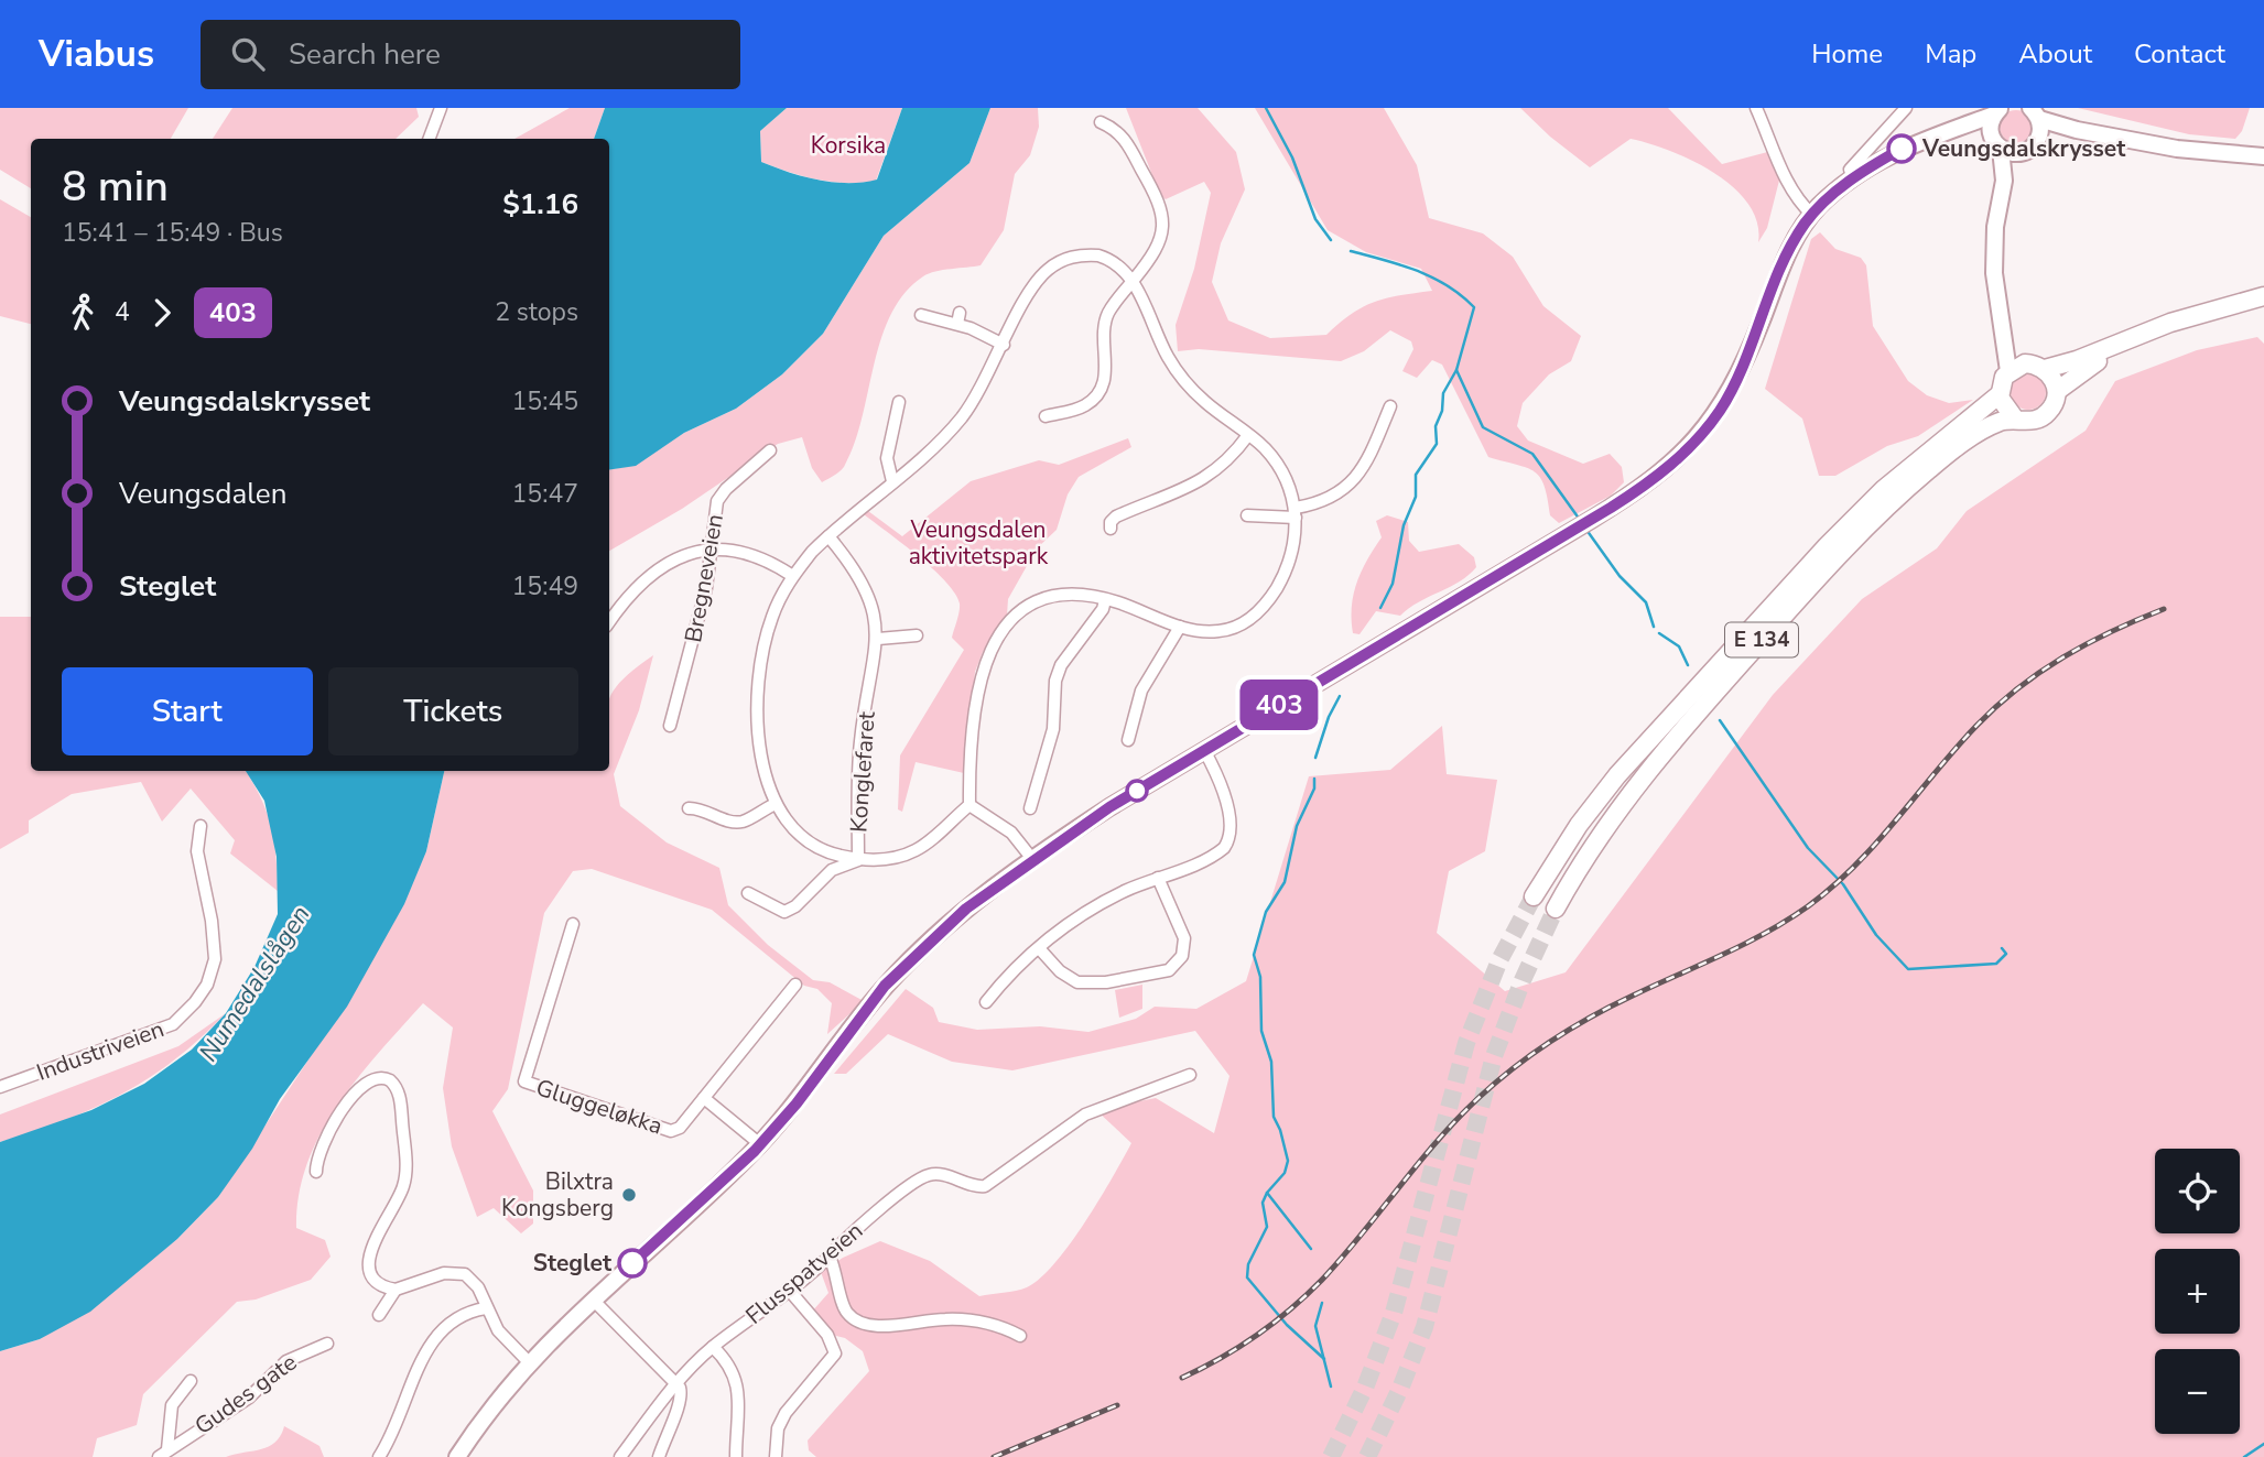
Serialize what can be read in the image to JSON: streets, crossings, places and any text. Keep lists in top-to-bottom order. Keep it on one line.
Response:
{"streets":{"highway":["E 134"],"street":["Bregneveien","Konglefaret","Industriveien","Gluggeløkka","Flusspatveien","Gudes gate"]},"water":["Numedalslågen"],"parks":["Korsika","Veungsdalen aktivitetspark"],"places":["Veungsdalskrysset","Bilxtra Kongsberg","Steglet"],"lines":["bus line 403"],"page":{"header":"Viabus","search":"Search here","nav":["Home","Map","About","Contact"],"on_map":"403","heading":["8 min","15:41 – 15:49 · Bus","$1.16"],"legs":["4","403","2 stops"],"list":[{"name":"Veungsdalskrysset","value":"15:45"},{"name":"Veungsdalen","value":"15:47"},{"name":"Steglet","value":"15:49"}],"buttons":["Start","Tickets"],"map_buttons":["+","−"]}}
